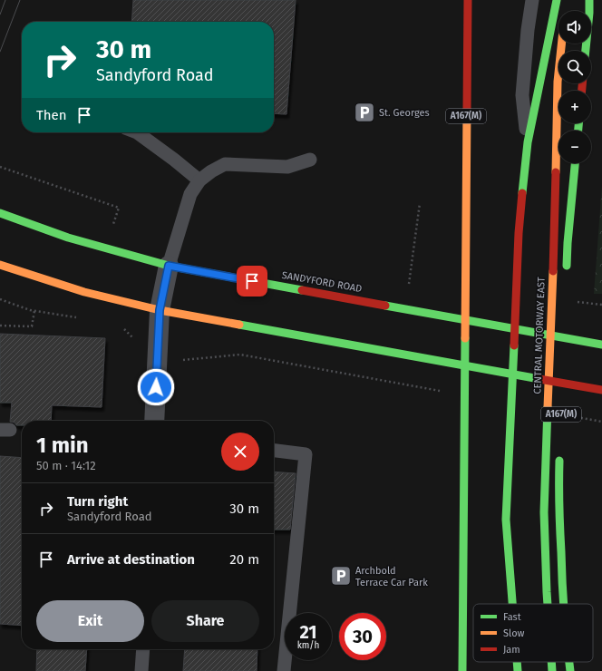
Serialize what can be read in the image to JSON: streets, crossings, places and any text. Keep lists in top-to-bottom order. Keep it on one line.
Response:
{"streets":{"main road":["A167(M)","SANDYFORD ROAD","CENTRAL MOTORWAY EAST"]},"places":{"parking":["St. Georges","Archbold Terrace Car Park"]},"legend":["Fast","Slow","Jam"],"page":{"map_buttons":["+","−"],"turn":["30 m","Sandyford Road"],"then":"Then","heading":["1 min","50 m · 14:12"],"list":[{"name":"Turn right","note":"Sandyford Road","value":"30 m"},{"name":"Arrive at destination","value":"20 m"}],"buttons":["Exit","Share"],"speed":"21 km/h","limit":"30"}}
